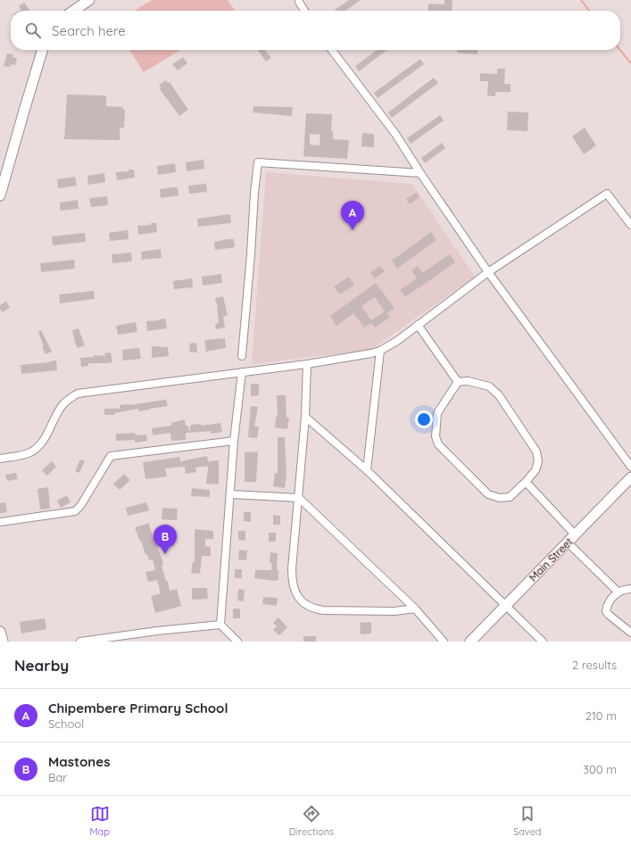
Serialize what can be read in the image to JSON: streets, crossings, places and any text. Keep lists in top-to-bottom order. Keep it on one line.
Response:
{"streets":{"street":["Main Street"]},"page":{"search":"Search here","pins":["A","B"],"heading":["Nearby","2 results"],"list":[{"mark":"A","name":"Chipembere Primary School","note":"School","value":"210 m"},{"mark":"B","name":"Mastones","note":"Bar","value":"300 m"}],"nav":["Map","Directions","Saved"]}}
